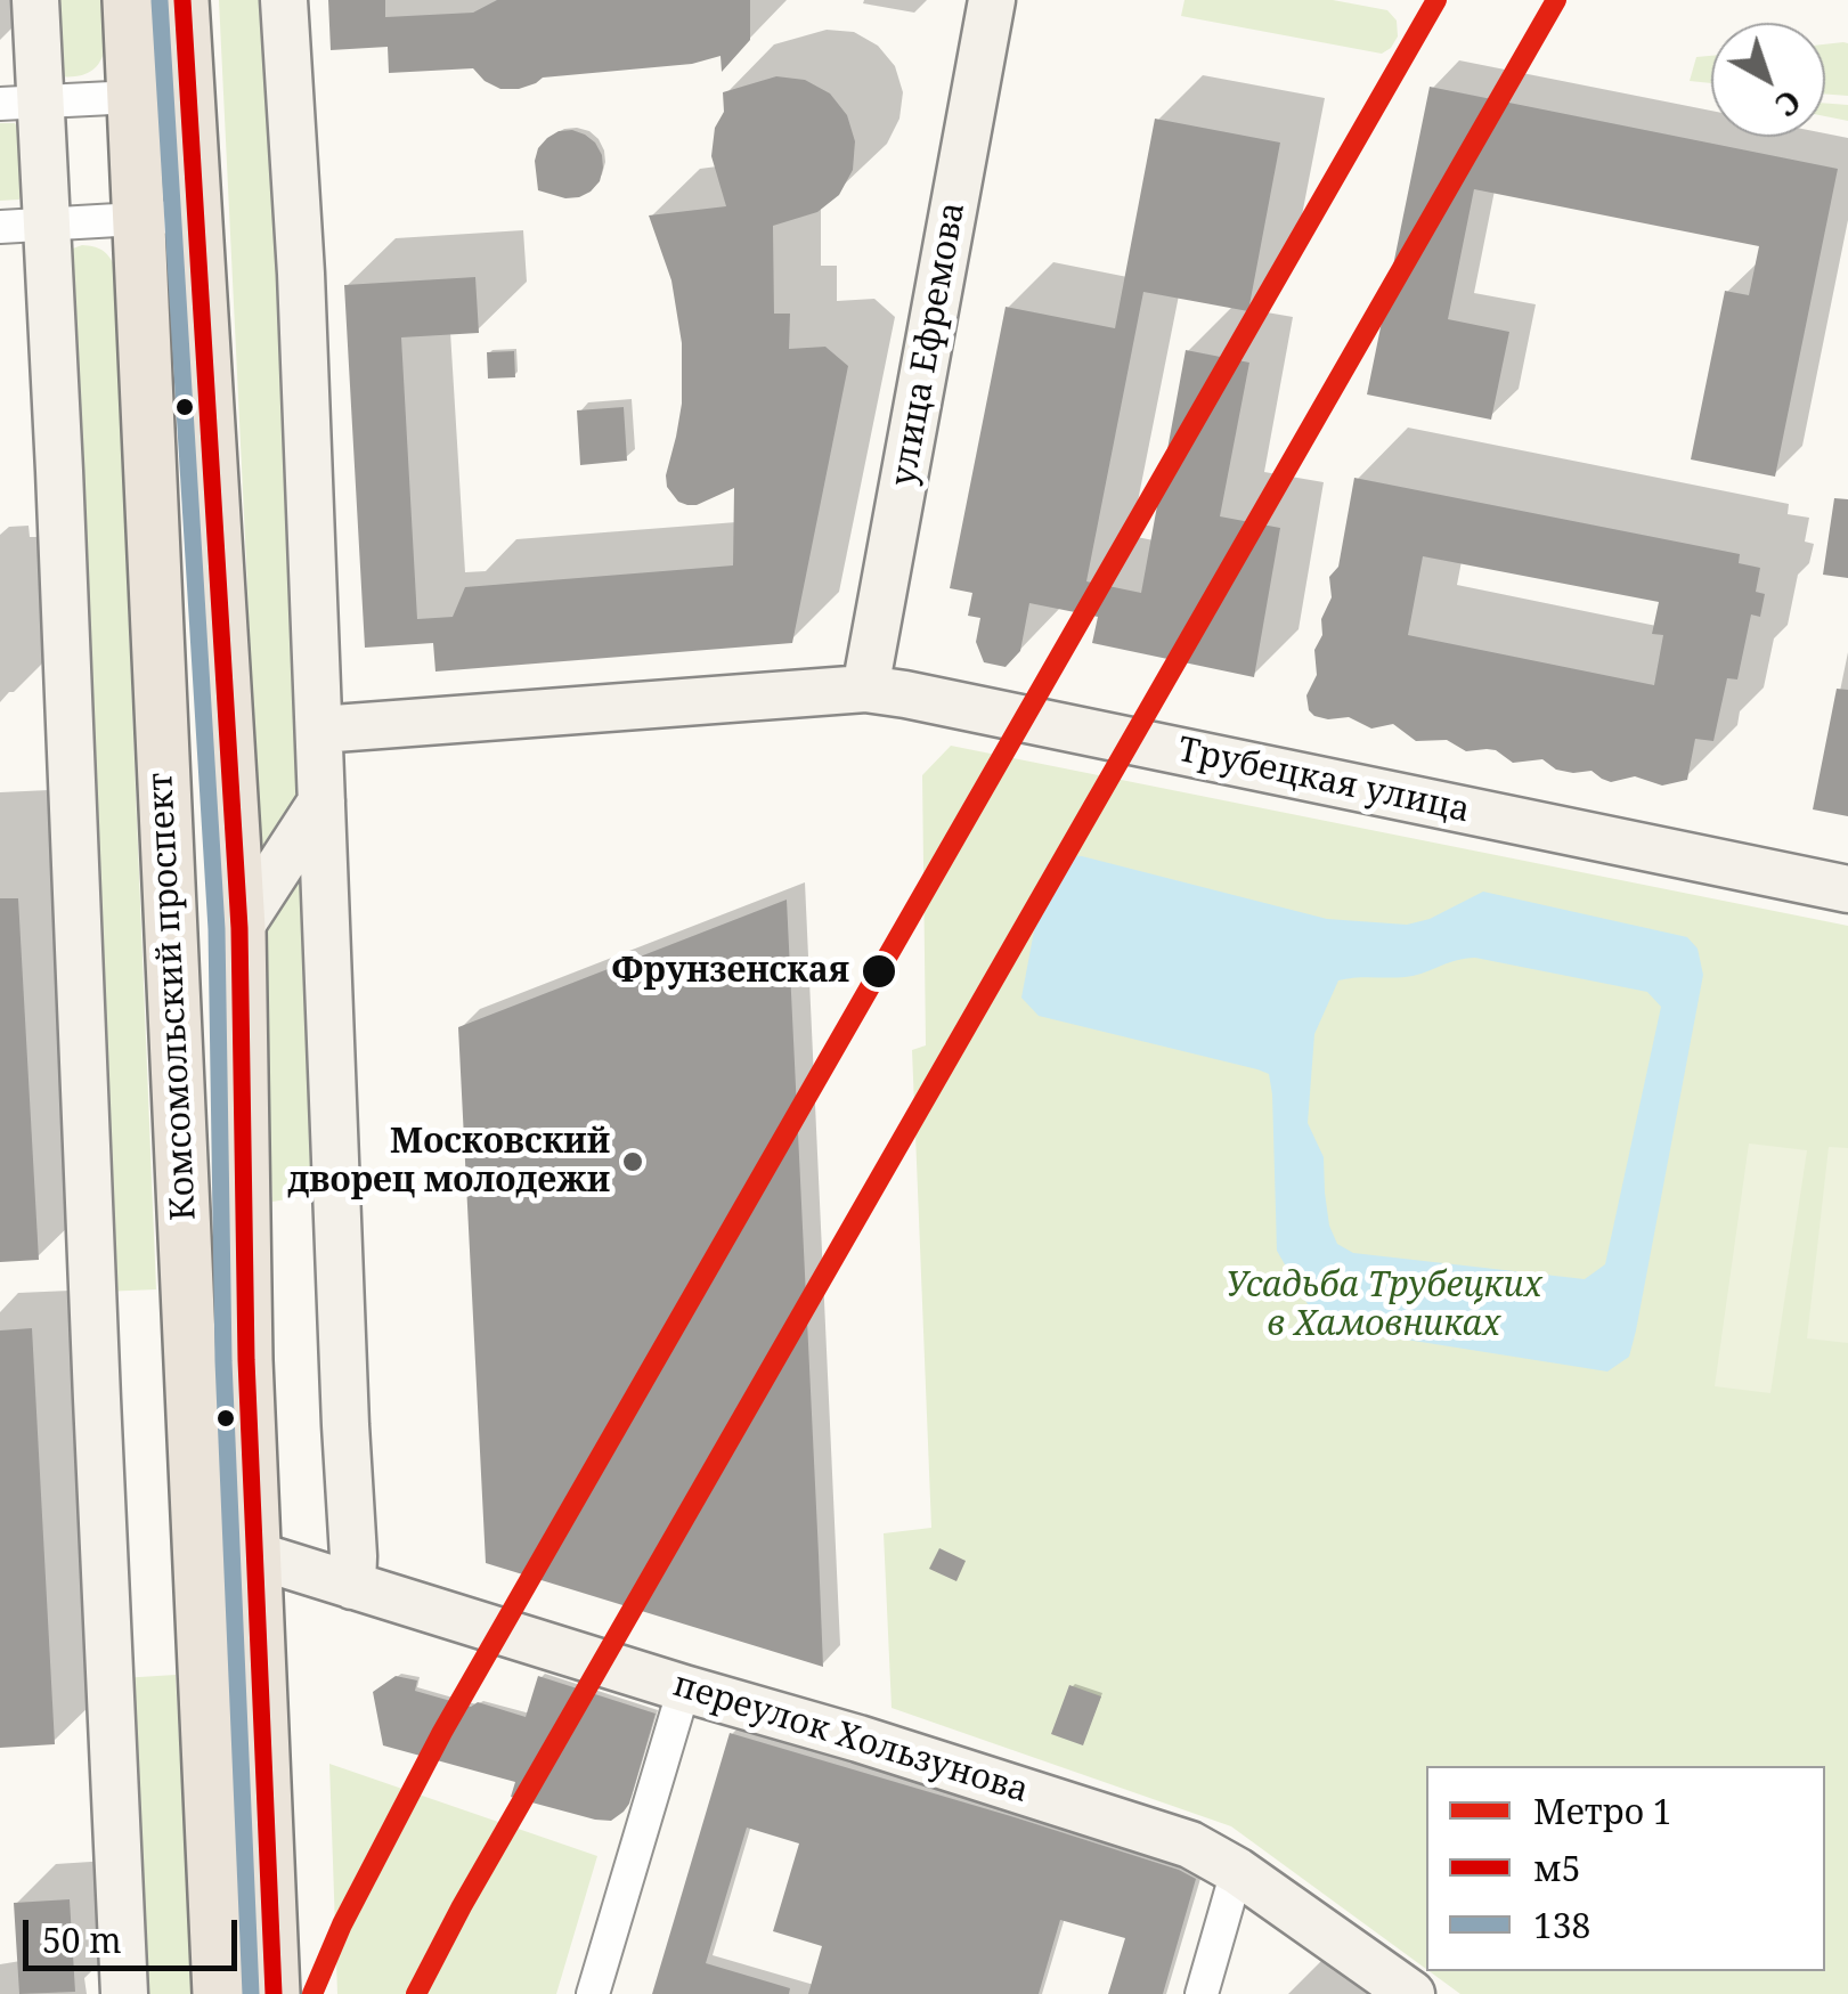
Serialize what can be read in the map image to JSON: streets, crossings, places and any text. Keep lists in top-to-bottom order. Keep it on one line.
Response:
{"streets":{"main road":["Комсомольский проспект"],"street":["улица Ефремова","Трубецкая улица","переулок Хользунова"]},"crossings":[["улица Ефремова","Трубецкая улица"],["Комсомольский проспект","переулок Хользунова"]],"parks":["Усадьба Трубецких в Хамовниках"],"places":["Фрунзенская","Московский дворец молодежи"],"lines":["metro line 1","transit line м5","transit line 138"],"legend":["Метро 1","м5","138"],"scale_bar":"50 m","north":"bottom right"}
